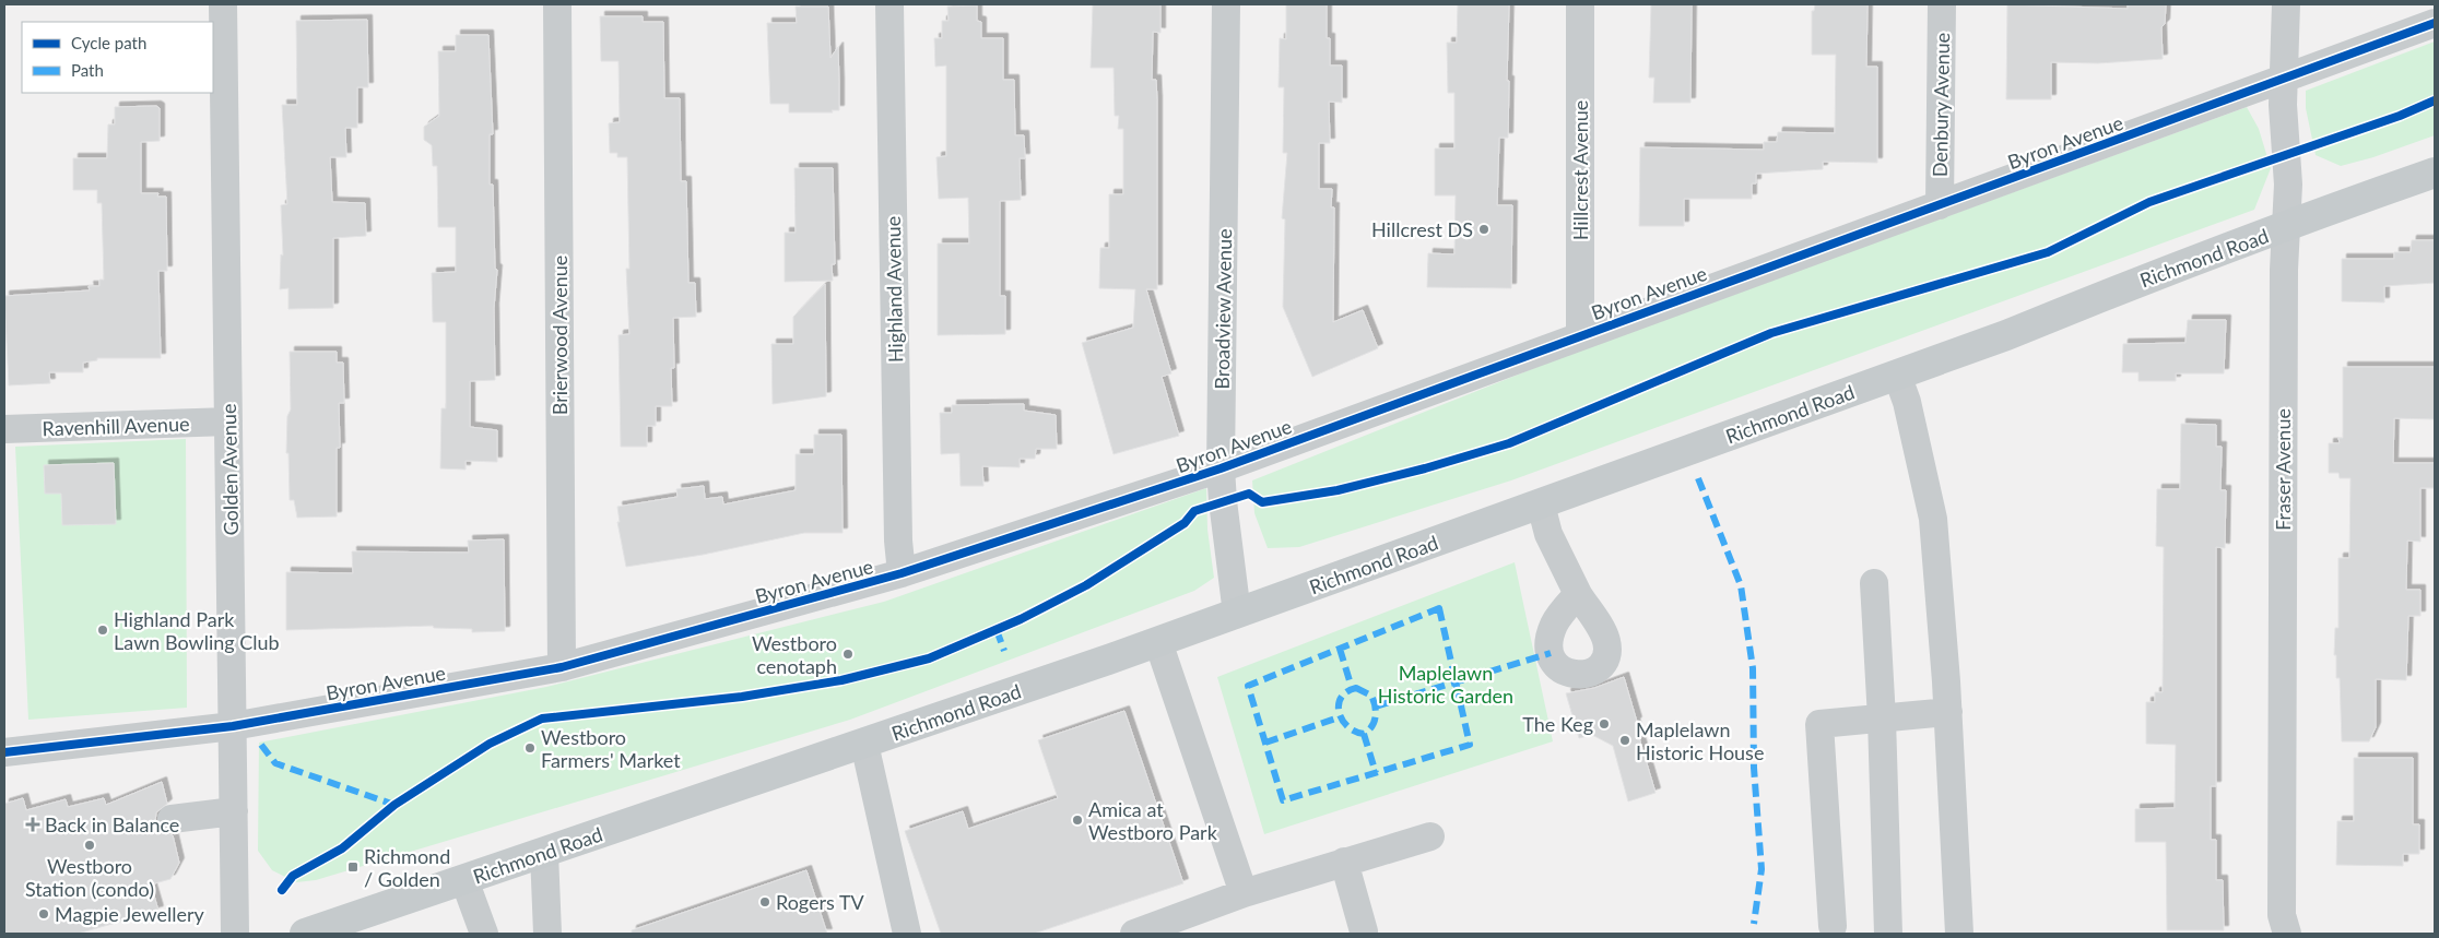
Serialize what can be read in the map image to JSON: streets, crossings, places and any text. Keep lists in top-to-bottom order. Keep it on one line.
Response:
{"streets":{"main road":["Richmond Road"],"street":["Denbury Avenue","Byron Avenue","Hillcrest Avenue","Highland Avenue","Broadview Avenue","Brierwood Avenue","Ravenhill Avenue","Golden Avenue","Fraser Avenue"]},"crossings":[["Denbury Avenue","Byron Avenue"],["Byron Avenue","Hillcrest Avenue"],["Byron Avenue","Highland Avenue"],["Byron Avenue","Broadview Avenue"],["Byron Avenue","Brierwood Avenue"],["Byron Avenue","Golden Avenue"],["Byron Avenue","Fraser Avenue"],["Richmond Road","Broadview Avenue"],["Richmond Road","Fraser Avenue"],["Ravenhill Avenue","Golden Avenue"]],"parks":["Maplelawn Historic Garden"],"places":{"other":["Hillcrest DS","Highland Park Lawn Bowling Club","Westboro cenotaph","The Keg","Maplelawn Historic House","Westboro Farmers' Market","Amica at Westboro Park","Westboro Station (condo)","Rogers TV","Magpie Jewellery"],"health":["Back in Balance"],"transit":["Richmond / Golden"]},"legend":["Cycle path","Path"]}
